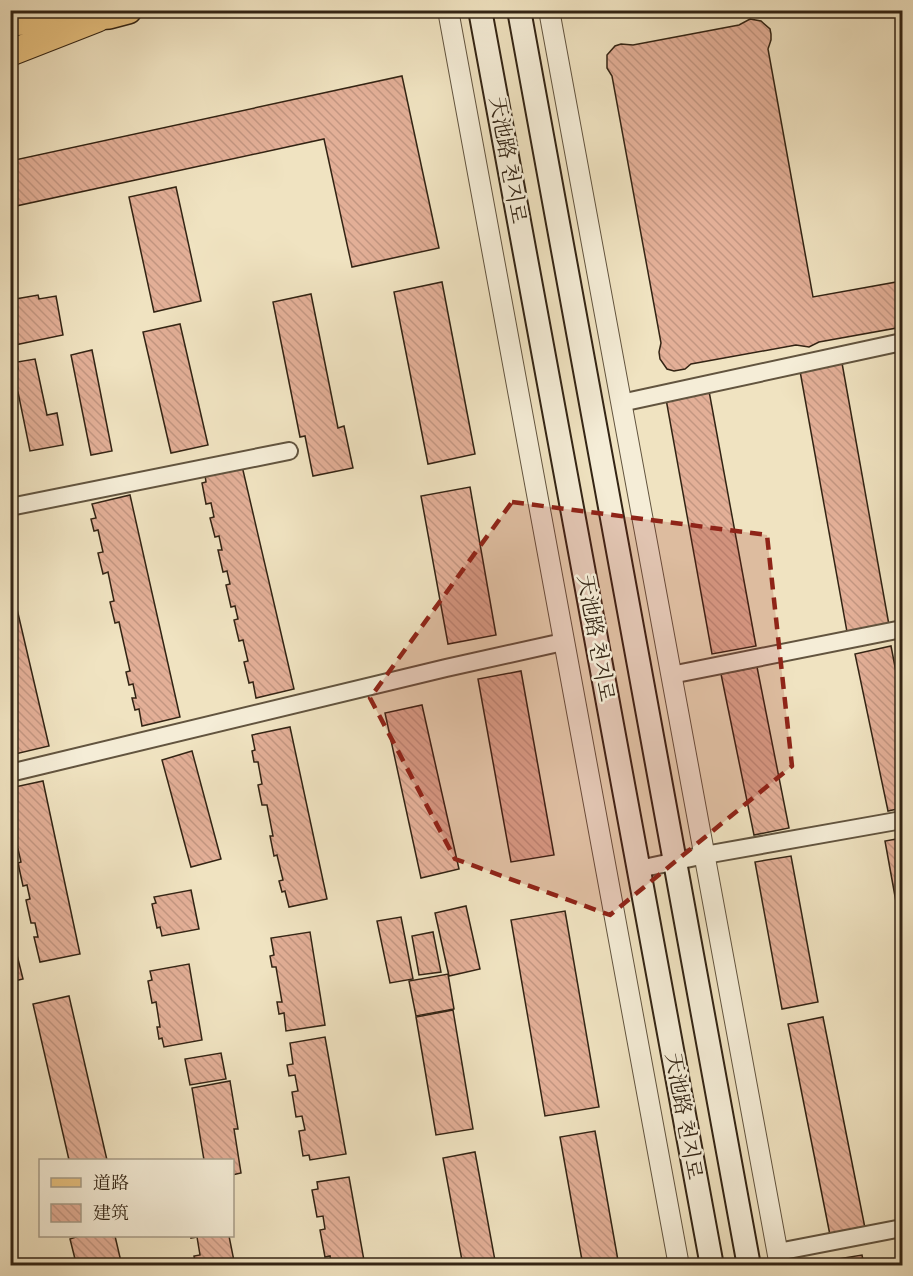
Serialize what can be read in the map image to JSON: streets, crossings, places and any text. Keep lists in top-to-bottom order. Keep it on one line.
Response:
{"streets":{"main road":["天池路 천지로"]},"legend":["道路","建筑"]}
